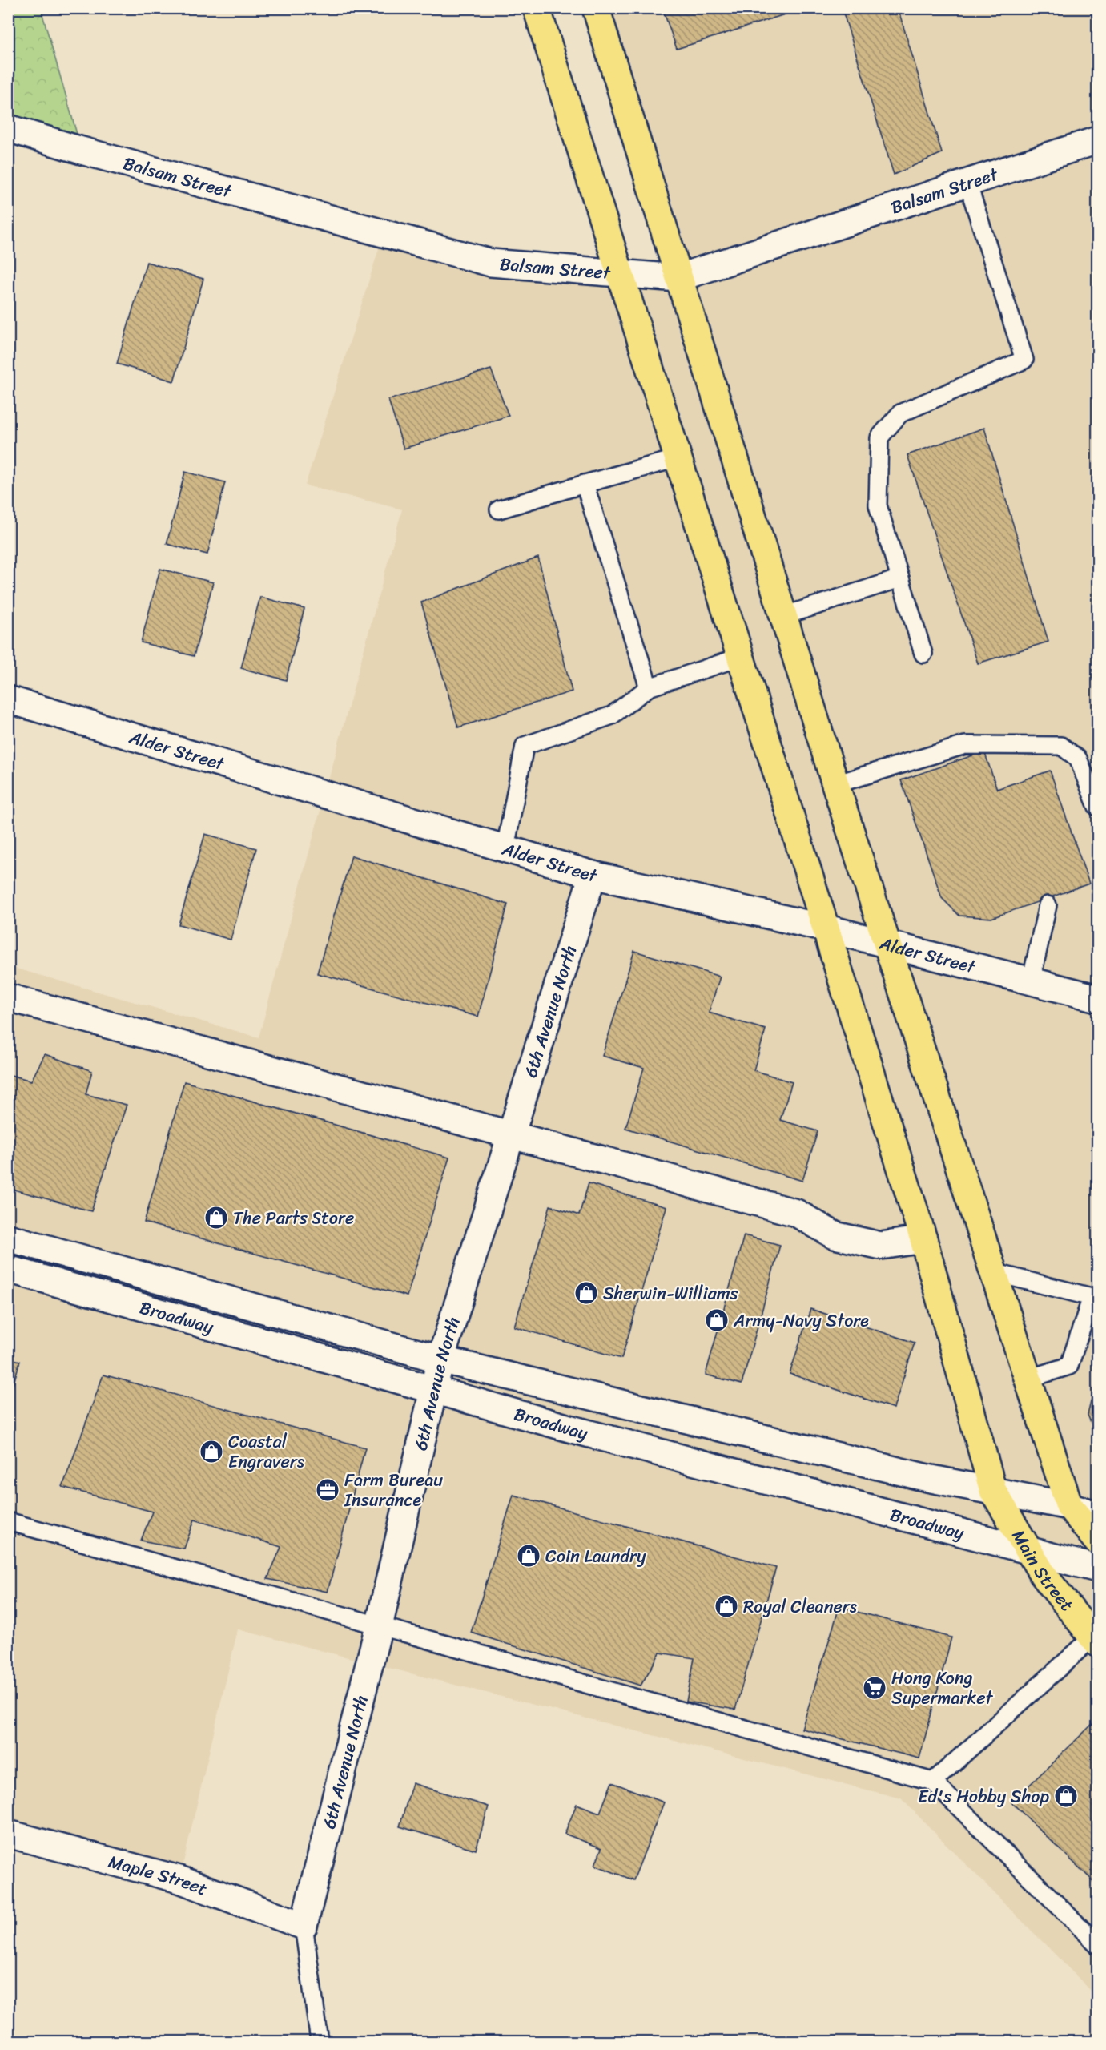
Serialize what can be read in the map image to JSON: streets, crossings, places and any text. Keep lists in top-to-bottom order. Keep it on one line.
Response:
{"streets":{"main road":["Main Street"],"street":["Balsam Street","Alder Street","6th Avenue North","Broadway","Maple Street"]},"crossings":[["Balsam Street","Main Street"],["Alder Street","6th Avenue North"],["Alder Street","Main Street"],["6th Avenue North","Broadway"],["6th Avenue North","Maple Street"],["Broadway","Main Street"]],"places":{"shop":["The Parts Store","Sherwin-Williams","Army-Navy Store","Coastal Engravers","Coin Laundry","Royal Cleaners","Ed's Hobby Shop"],"office":["Farm Bureau Insurance"],"supermarket":["Hong Kong Supermarket"]}}
